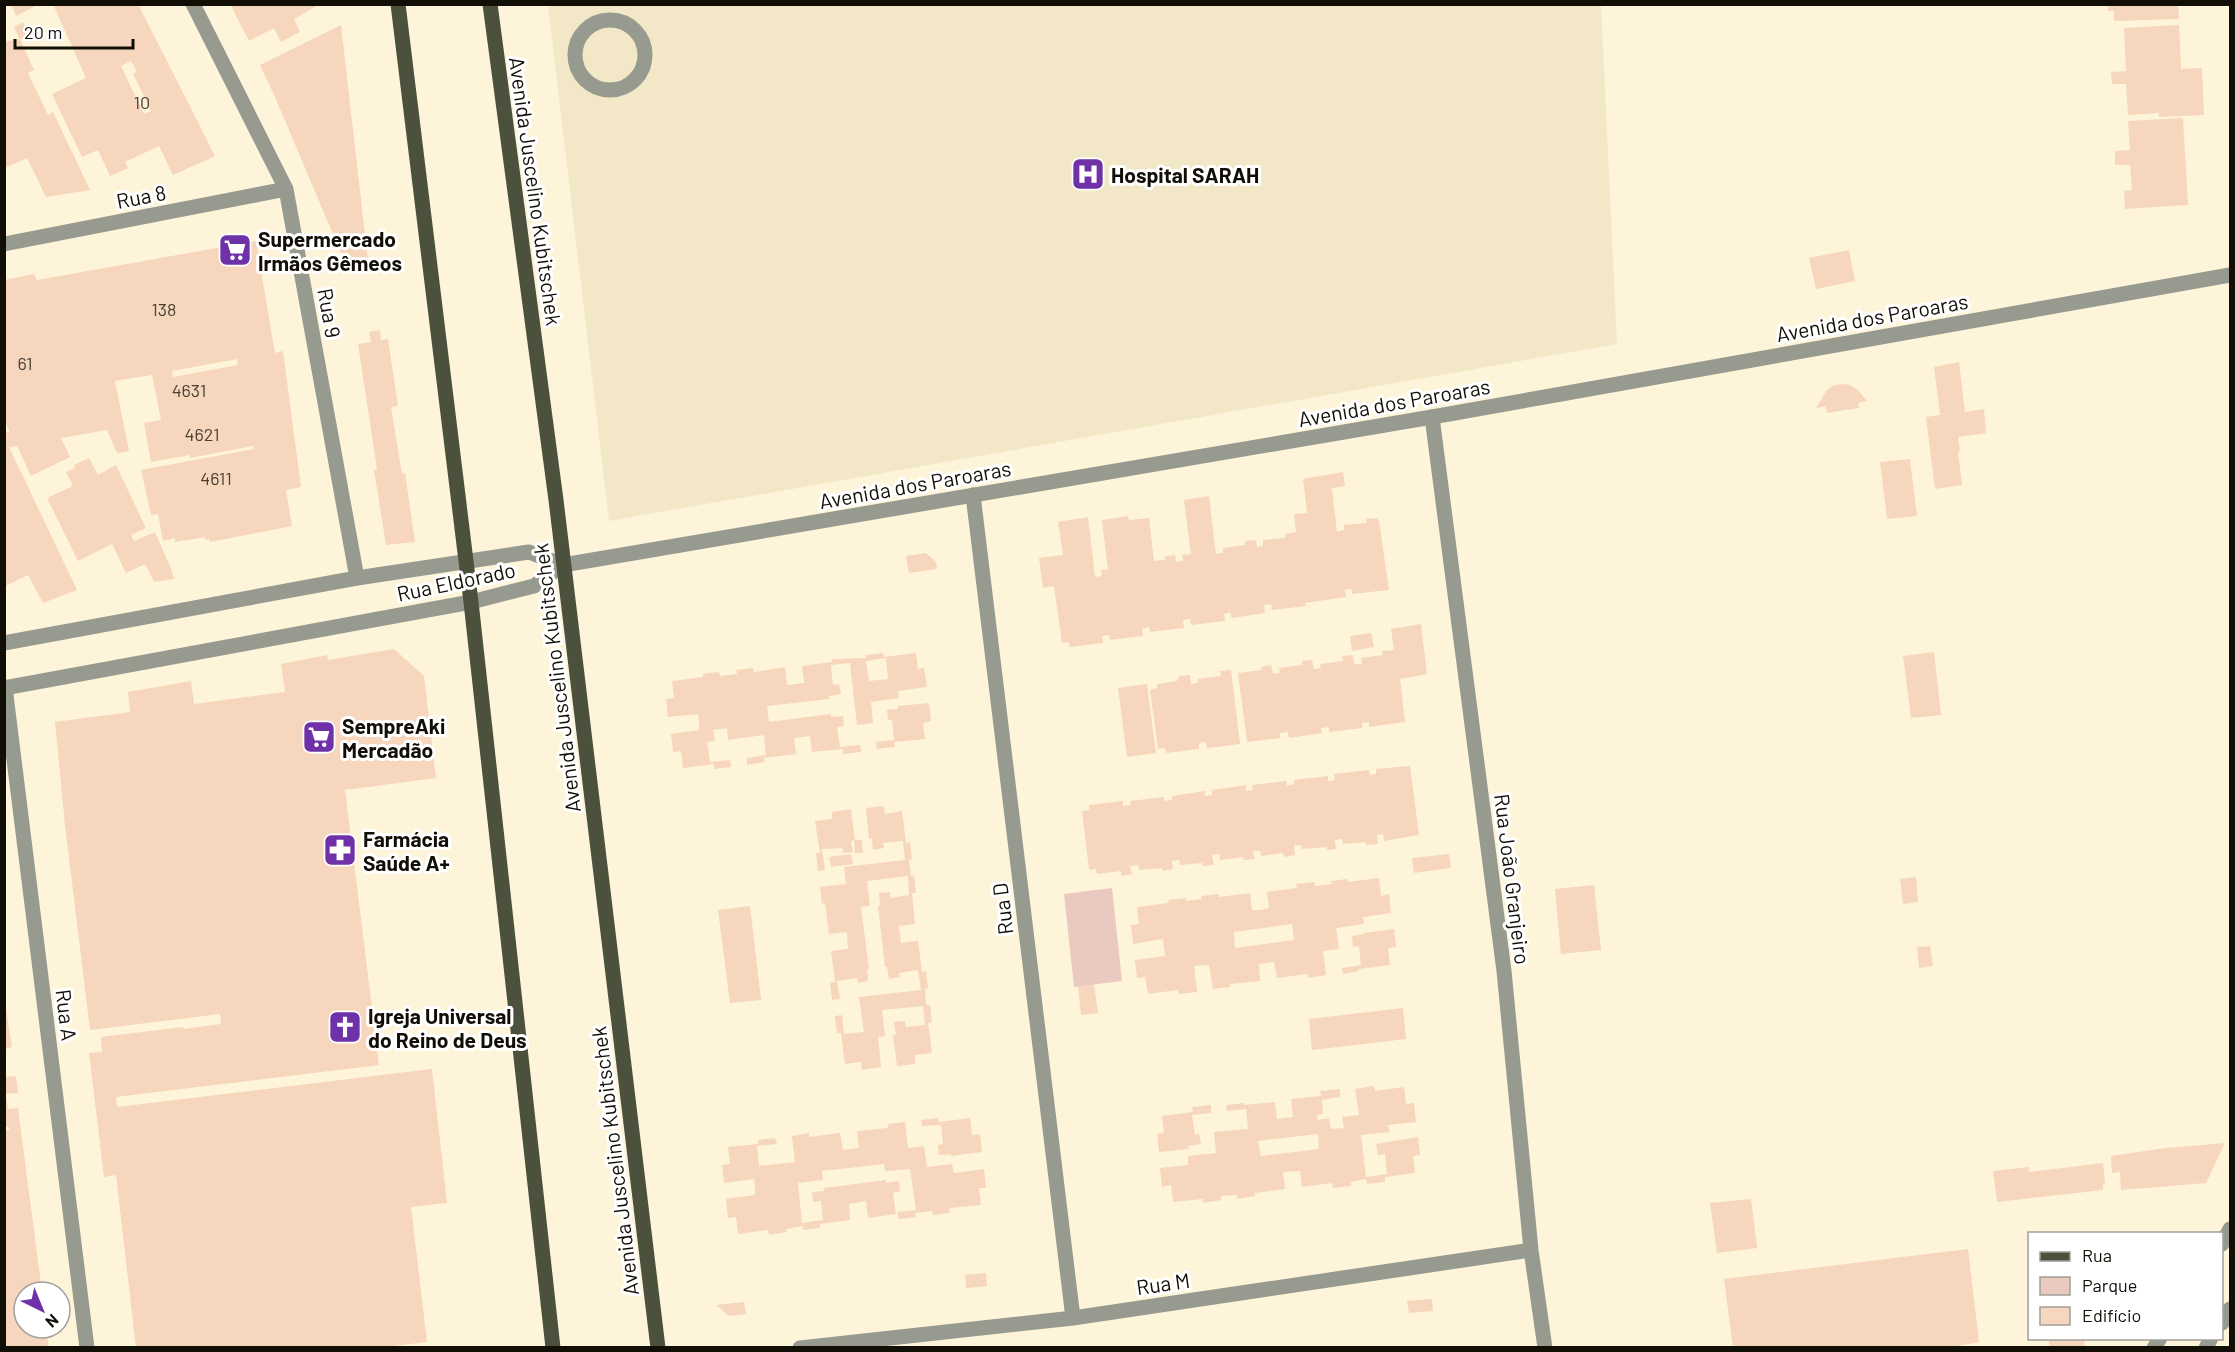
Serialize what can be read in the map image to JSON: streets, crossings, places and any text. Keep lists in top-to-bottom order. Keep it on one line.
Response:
{"streets":{"main road":["Avenida Juscelino Kubitschek"],"street":["Rua 8","Rua 9","Avenida dos Paroaras","Rua Eldorado","Rua João Granjeiro","Rua D","Rua A","Rua M"]},"crossings":[["Avenida Juscelino Kubitschek","Avenida dos Paroaras"],["Avenida Juscelino Kubitschek","Rua Eldorado"],["Rua 8","Rua 9"],["Rua 9","Rua Eldorado"],["Avenida dos Paroaras","Rua Eldorado"],["Avenida dos Paroaras","Rua João Granjeiro"],["Avenida dos Paroaras","Rua D"],["Rua Eldorado","Rua A"],["Rua João Granjeiro","Rua M"],["Rua D","Rua M"]],"places":{"hospital":["Hospital SARAH"],"supermarket":["Supermercado Irmãos Gêmeos","SempreAki Mercadão"],"pharmacy":["Farmácia Saúde A+"],"church":["Igreja Universal do Reino de Deus"]},"house_numbers":["10","138","61","4631","4621","4611"],"legend":["Rua","Parque","Edifício"],"scale_bar":"20 m","north":"bottom right"}
